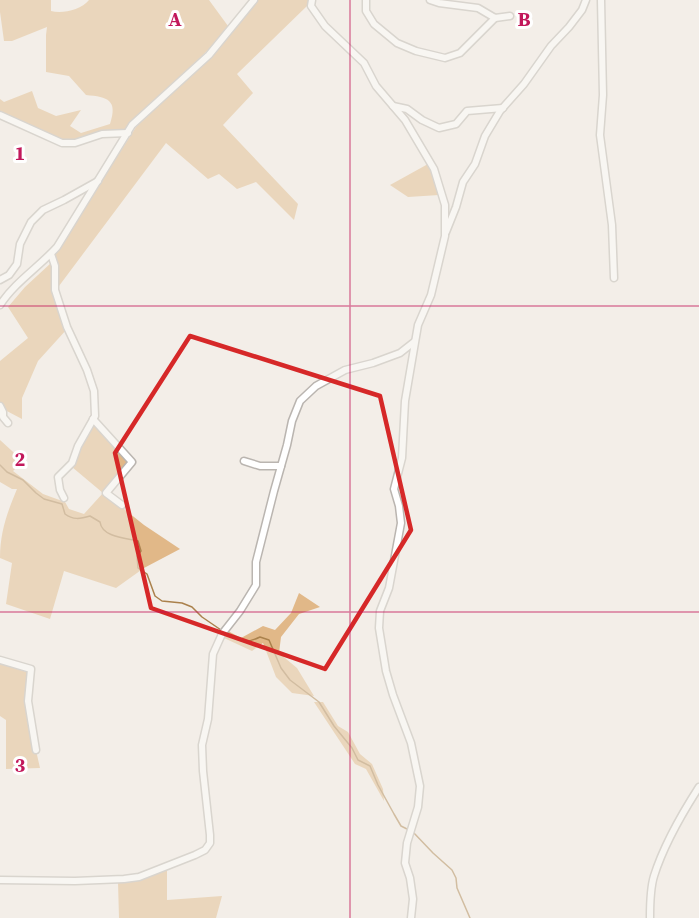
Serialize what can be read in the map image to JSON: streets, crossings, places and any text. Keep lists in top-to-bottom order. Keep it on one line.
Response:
{"grid":{"columns":["A","B"],"rows":["1","2","3"]}}
